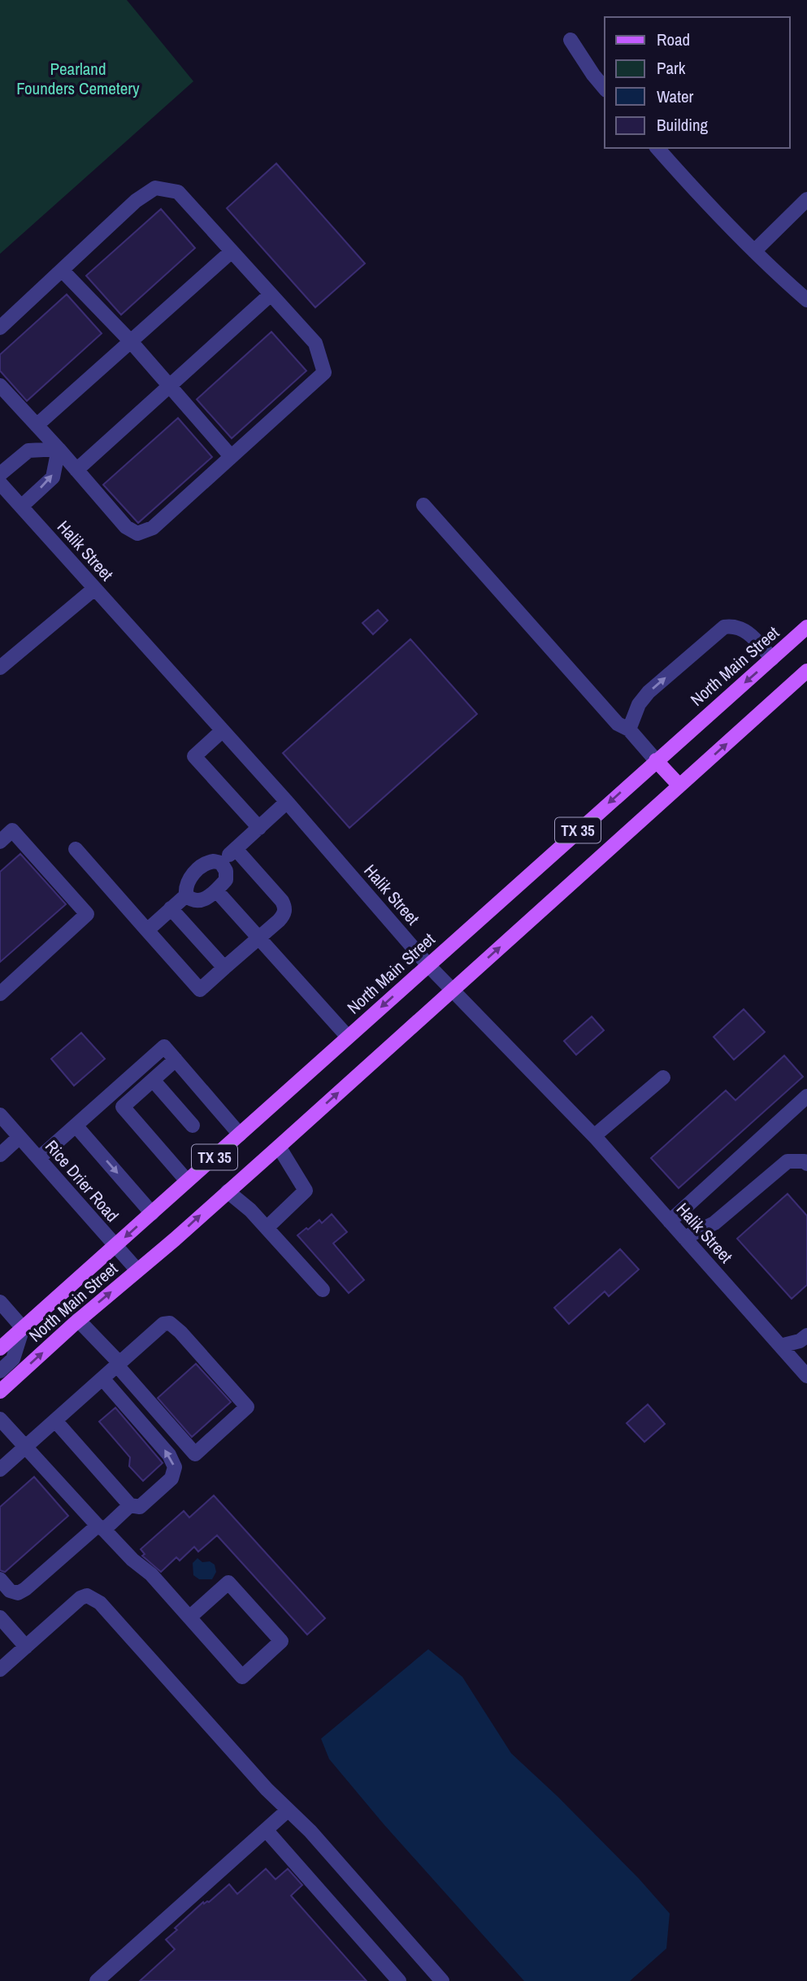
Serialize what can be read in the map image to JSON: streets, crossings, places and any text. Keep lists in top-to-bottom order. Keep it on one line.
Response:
{"streets":{"main road":["North Main Street","TX 35"],"street":["Halik Street","Rice Drier Road"]},"crossings":[["Halik Street","North Main Street"],["North Main Street","Rice Drier Road"]],"parks":["Pearland Founders Cemetery"],"legend":["Road","Park","Water","Building"]}
